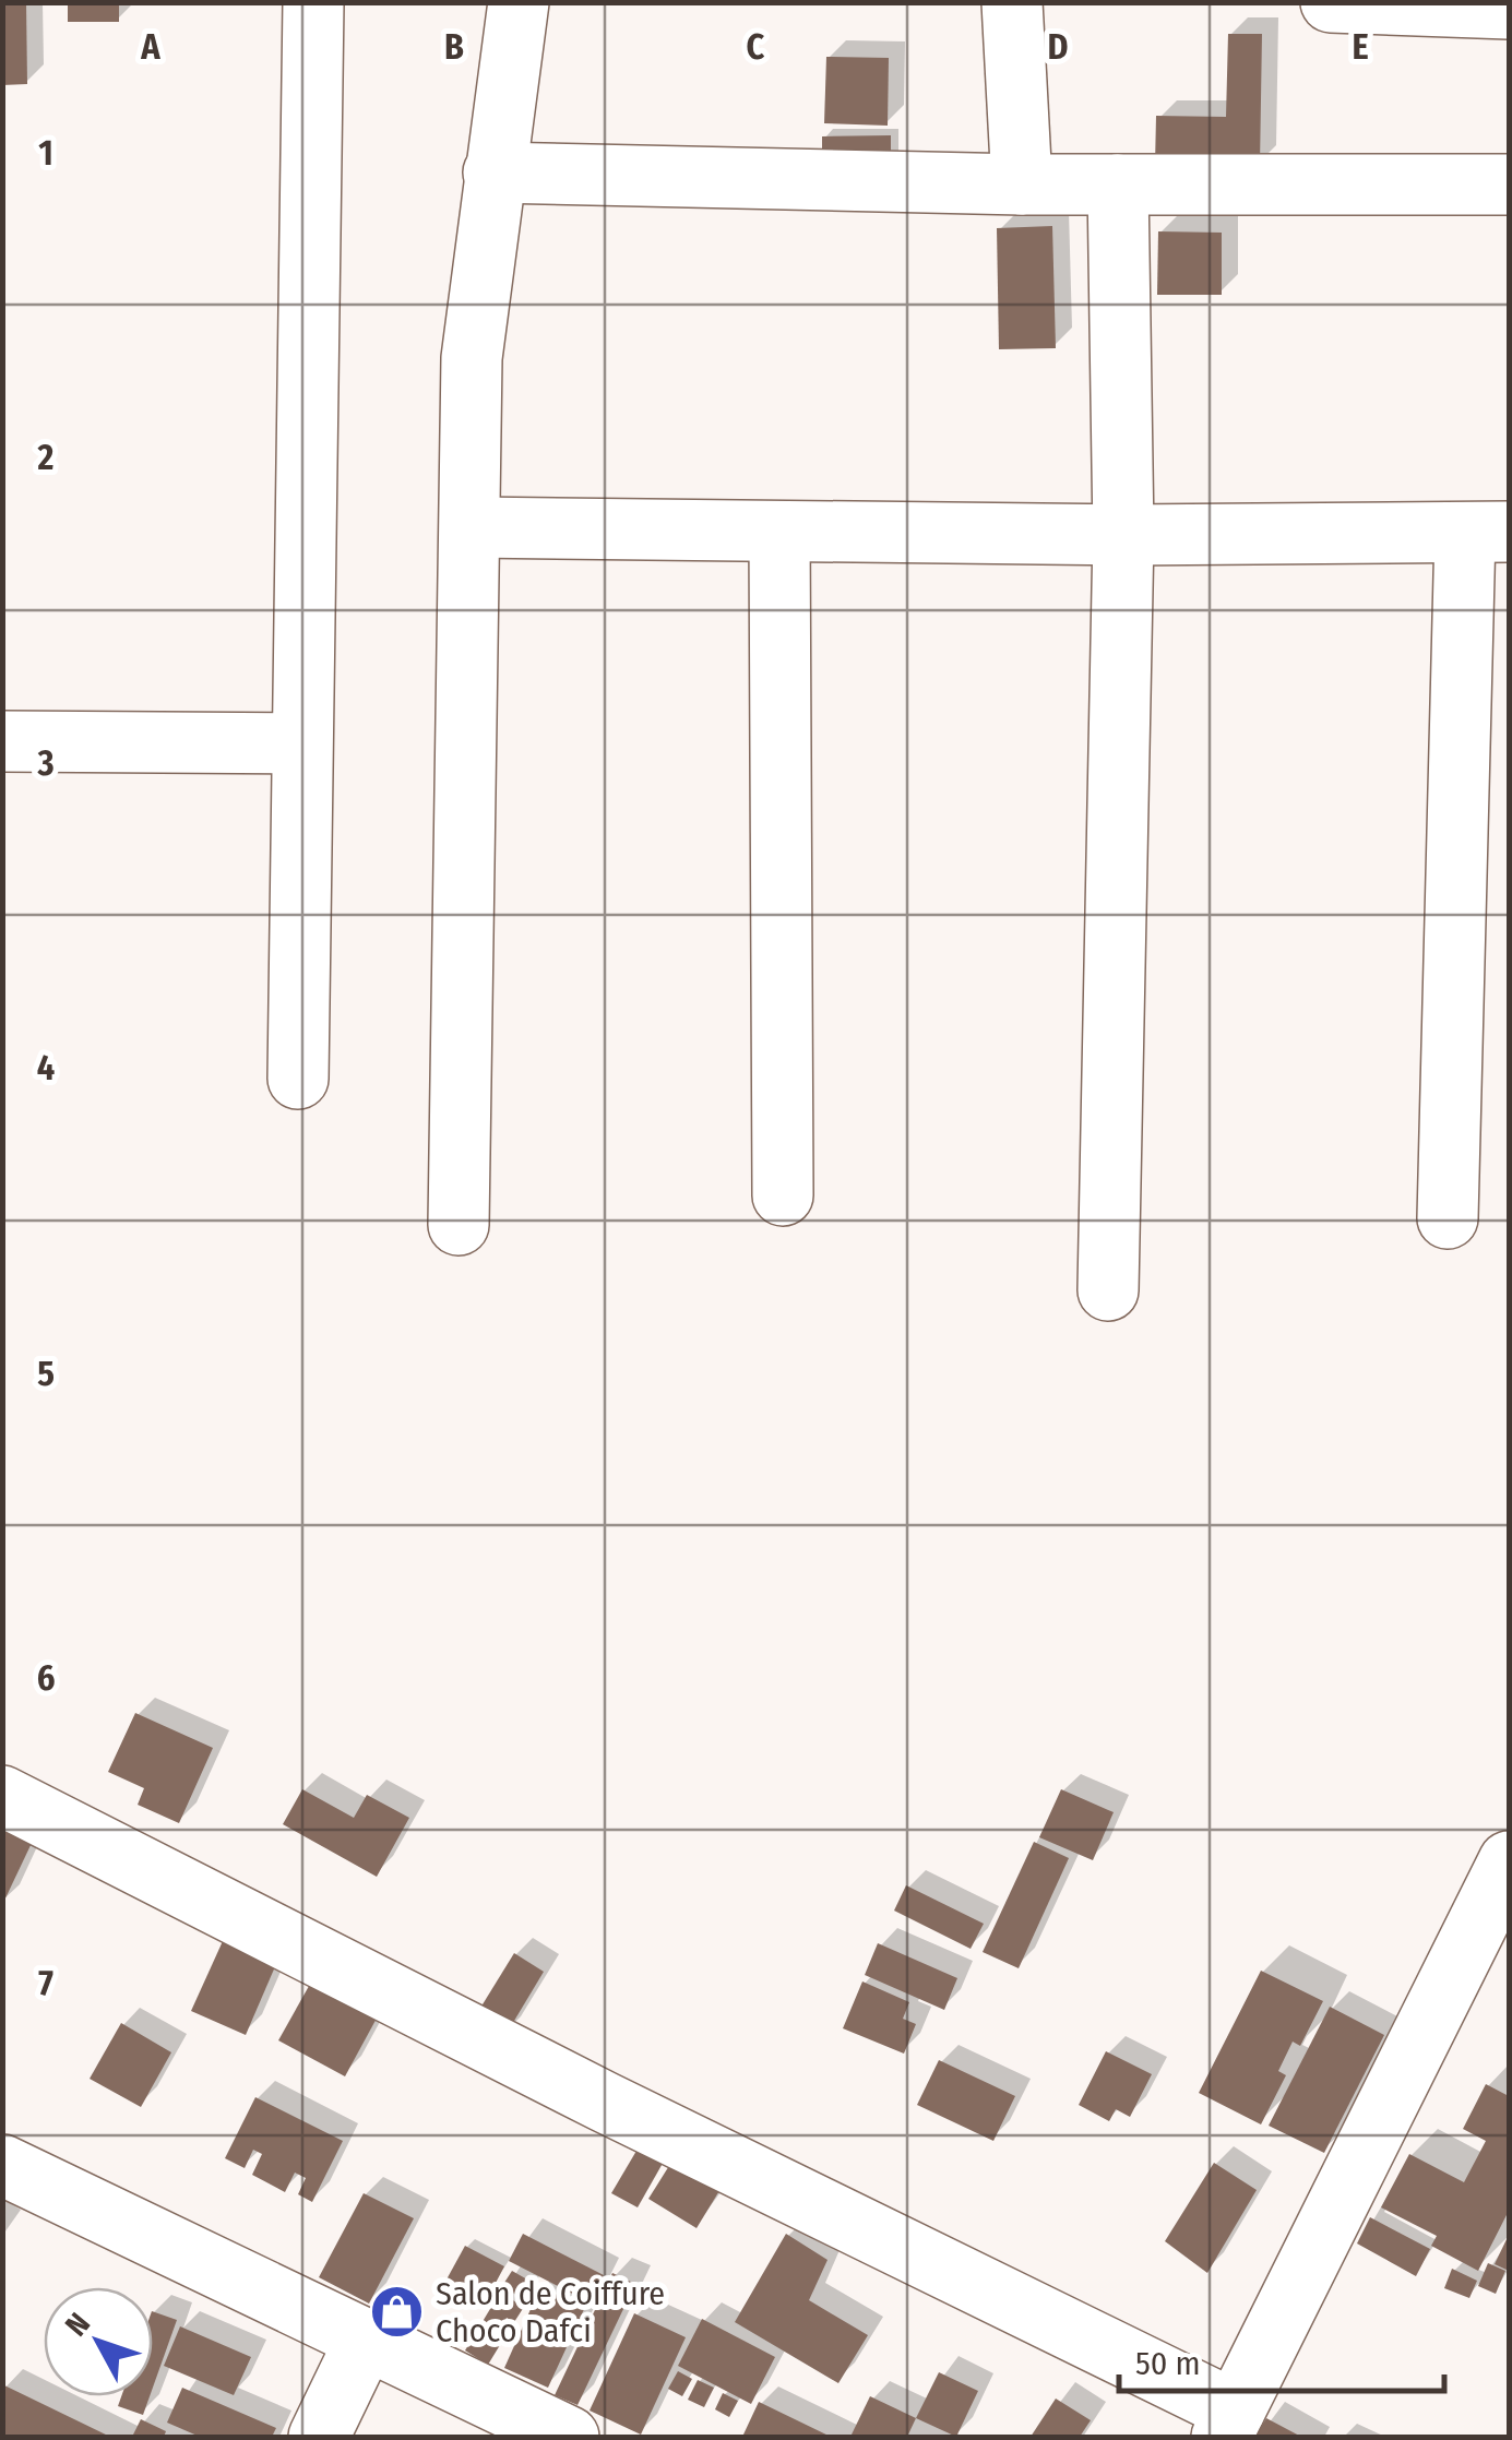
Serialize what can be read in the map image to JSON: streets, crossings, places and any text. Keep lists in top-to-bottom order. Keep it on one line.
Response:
{"places":{"shop":["Salon de Coiffure Choco Dafci"]},"scale_bar":"50 m","north":"top left","grid":{"columns":["A","B","C","D","E"],"rows":["1","2","3","4","5","6","7"]}}
